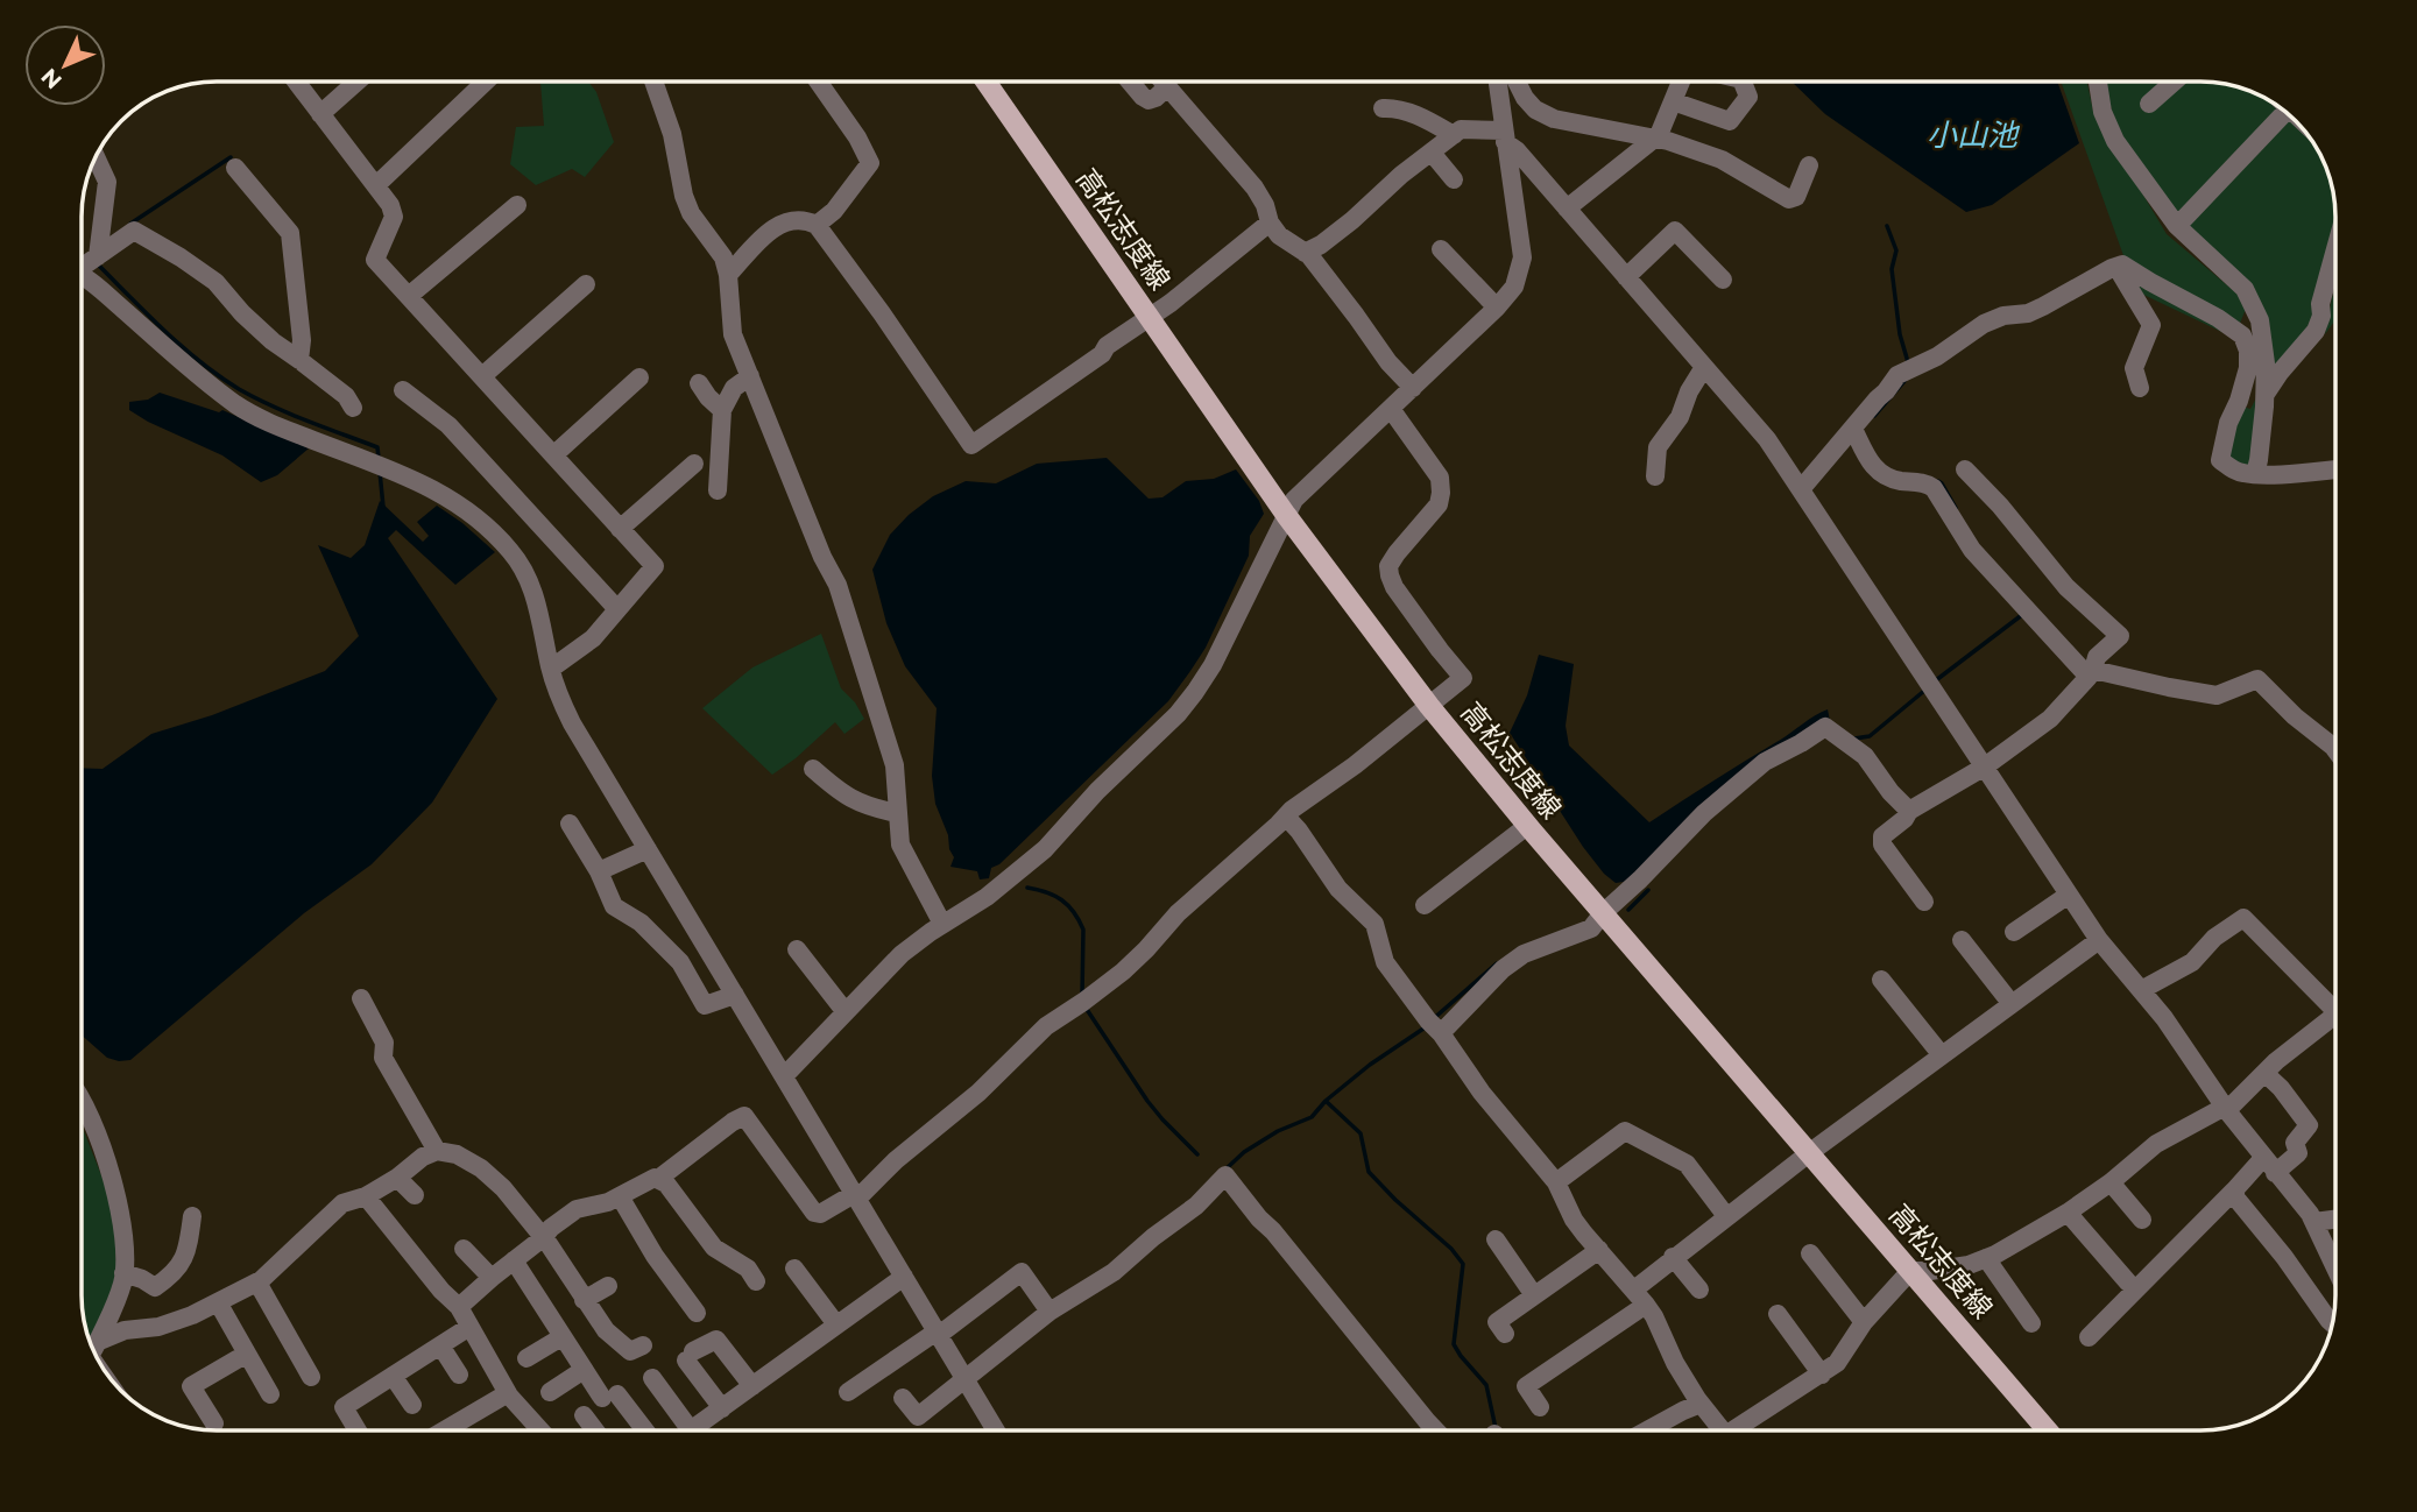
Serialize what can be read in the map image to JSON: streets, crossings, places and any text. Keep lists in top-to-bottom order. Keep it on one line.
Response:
{"streets":{"main road":["高松志度線"]},"water":["小山池"],"north":"bottom left"}
